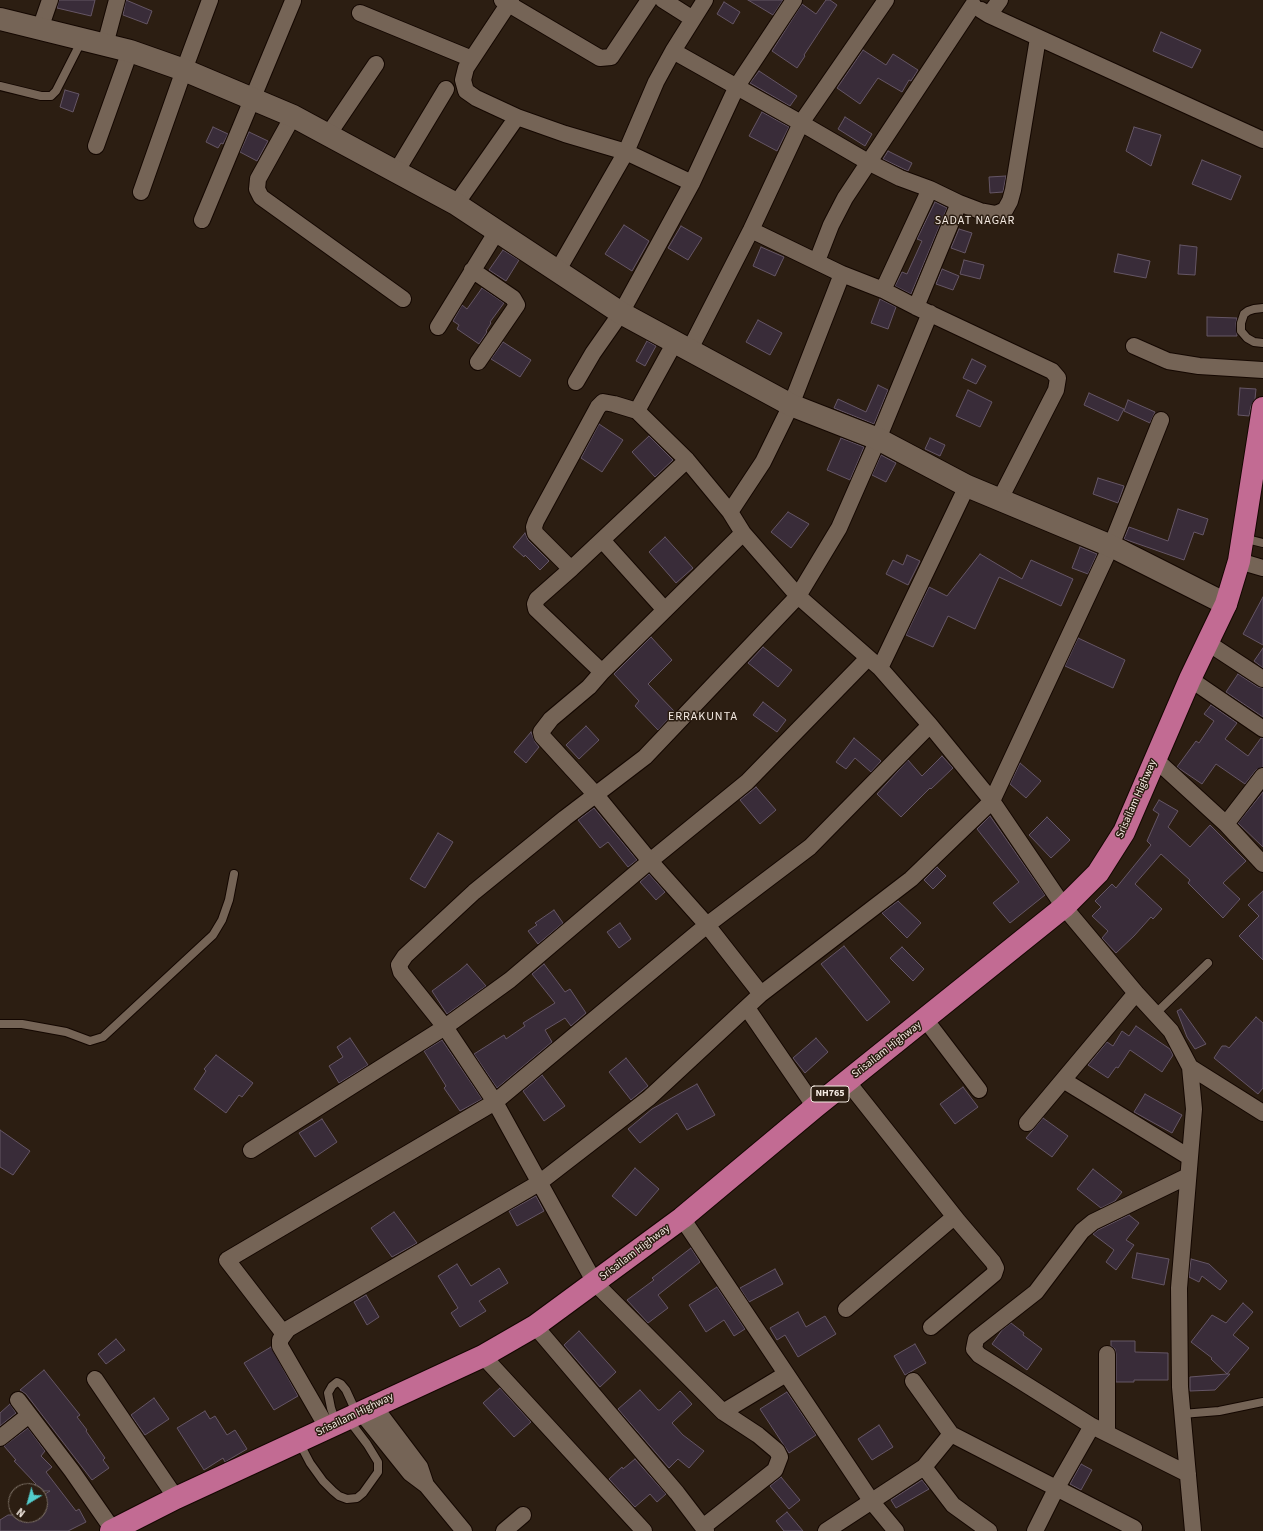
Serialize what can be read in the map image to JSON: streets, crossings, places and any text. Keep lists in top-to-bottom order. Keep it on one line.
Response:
{"streets":{"highway":["Srisailam Highway","NH765"]},"districts":["SADAT NAGAR","ERRAKUNTA"],"north":"bottom left"}
